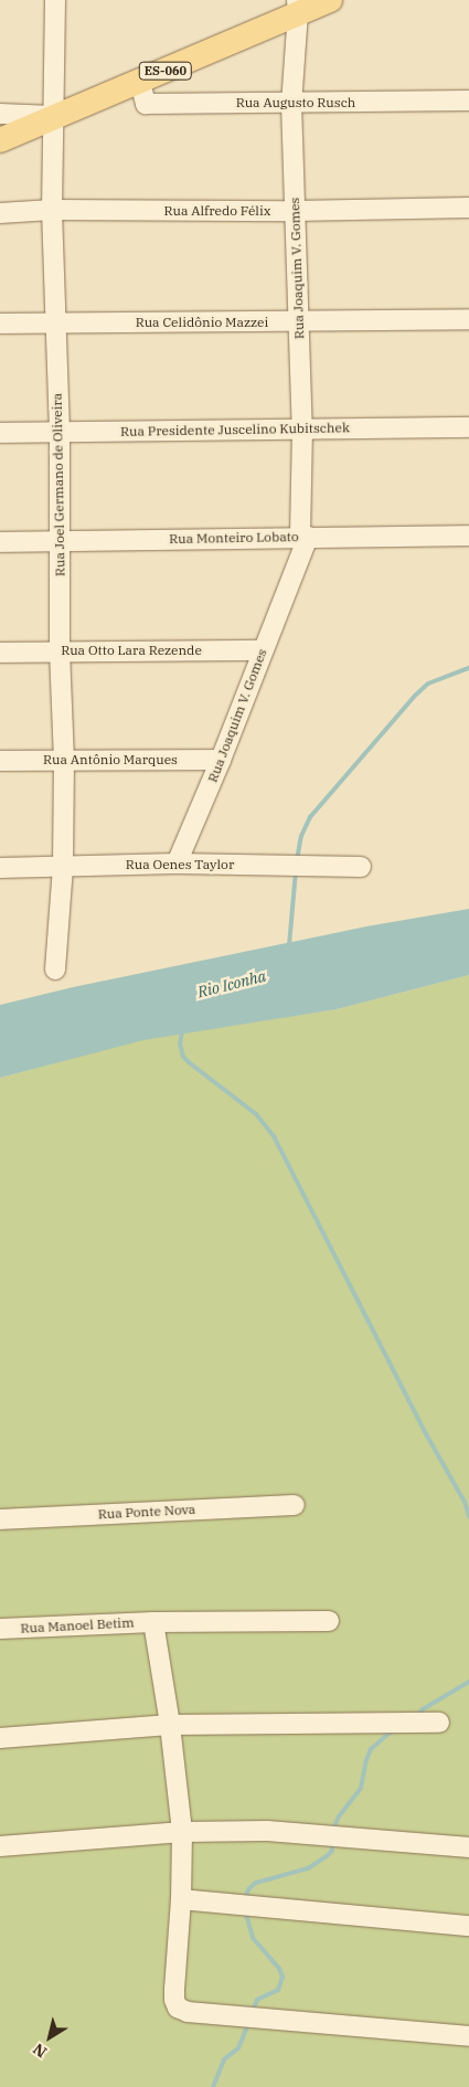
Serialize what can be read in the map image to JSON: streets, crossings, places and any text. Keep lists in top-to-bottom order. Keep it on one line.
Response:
{"streets":{"main road":["ES-060"],"street":["Rua Augusto Rusch","Rua Alfredo Félix","Rua Joaquim V. Gomes","Rua Celidônio Mazzei","Rua Presidente Juscelino Kubitschek","Rua Joel Germano de Oliveira","Rua Monteiro Lobato","Rua Otto Lara Rezende","Rua Antônio Marques","Rua Oenes Taylor","Rua Ponte Nova","Rua Manoel Betim"]},"crossings":[["ES-060","Rua Augusto Rusch"],["ES-060","Rua Joaquim V. Gomes"],["ES-060","Rua Joel Germano de Oliveira"],["Rua Augusto Rusch","Rua Joaquim V. Gomes"],["Rua Alfredo Félix","Rua Joaquim V. Gomes"],["Rua Alfredo Félix","Rua Joel Germano de Oliveira"],["Rua Joaquim V. Gomes","Rua Celidônio Mazzei"],["Rua Joaquim V. Gomes","Rua Presidente Juscelino Kubitschek"],["Rua Joaquim V. Gomes","Rua Monteiro Lobato"],["Rua Joaquim V. Gomes","Rua Otto Lara Rezende"],["Rua Joaquim V. Gomes","Rua Antônio Marques"],["Rua Joaquim V. Gomes","Rua Oenes Taylor"],["Rua Celidônio Mazzei","Rua Joel Germano de Oliveira"],["Rua Presidente Juscelino Kubitschek","Rua Joel Germano de Oliveira"],["Rua Joel Germano de Oliveira","Rua Monteiro Lobato"],["Rua Joel Germano de Oliveira","Rua Otto Lara Rezende"],["Rua Joel Germano de Oliveira","Rua Antônio Marques"],["Rua Joel Germano de Oliveira","Rua Oenes Taylor"]],"water":["Rio Iconha"],"north":"bottom left"}
